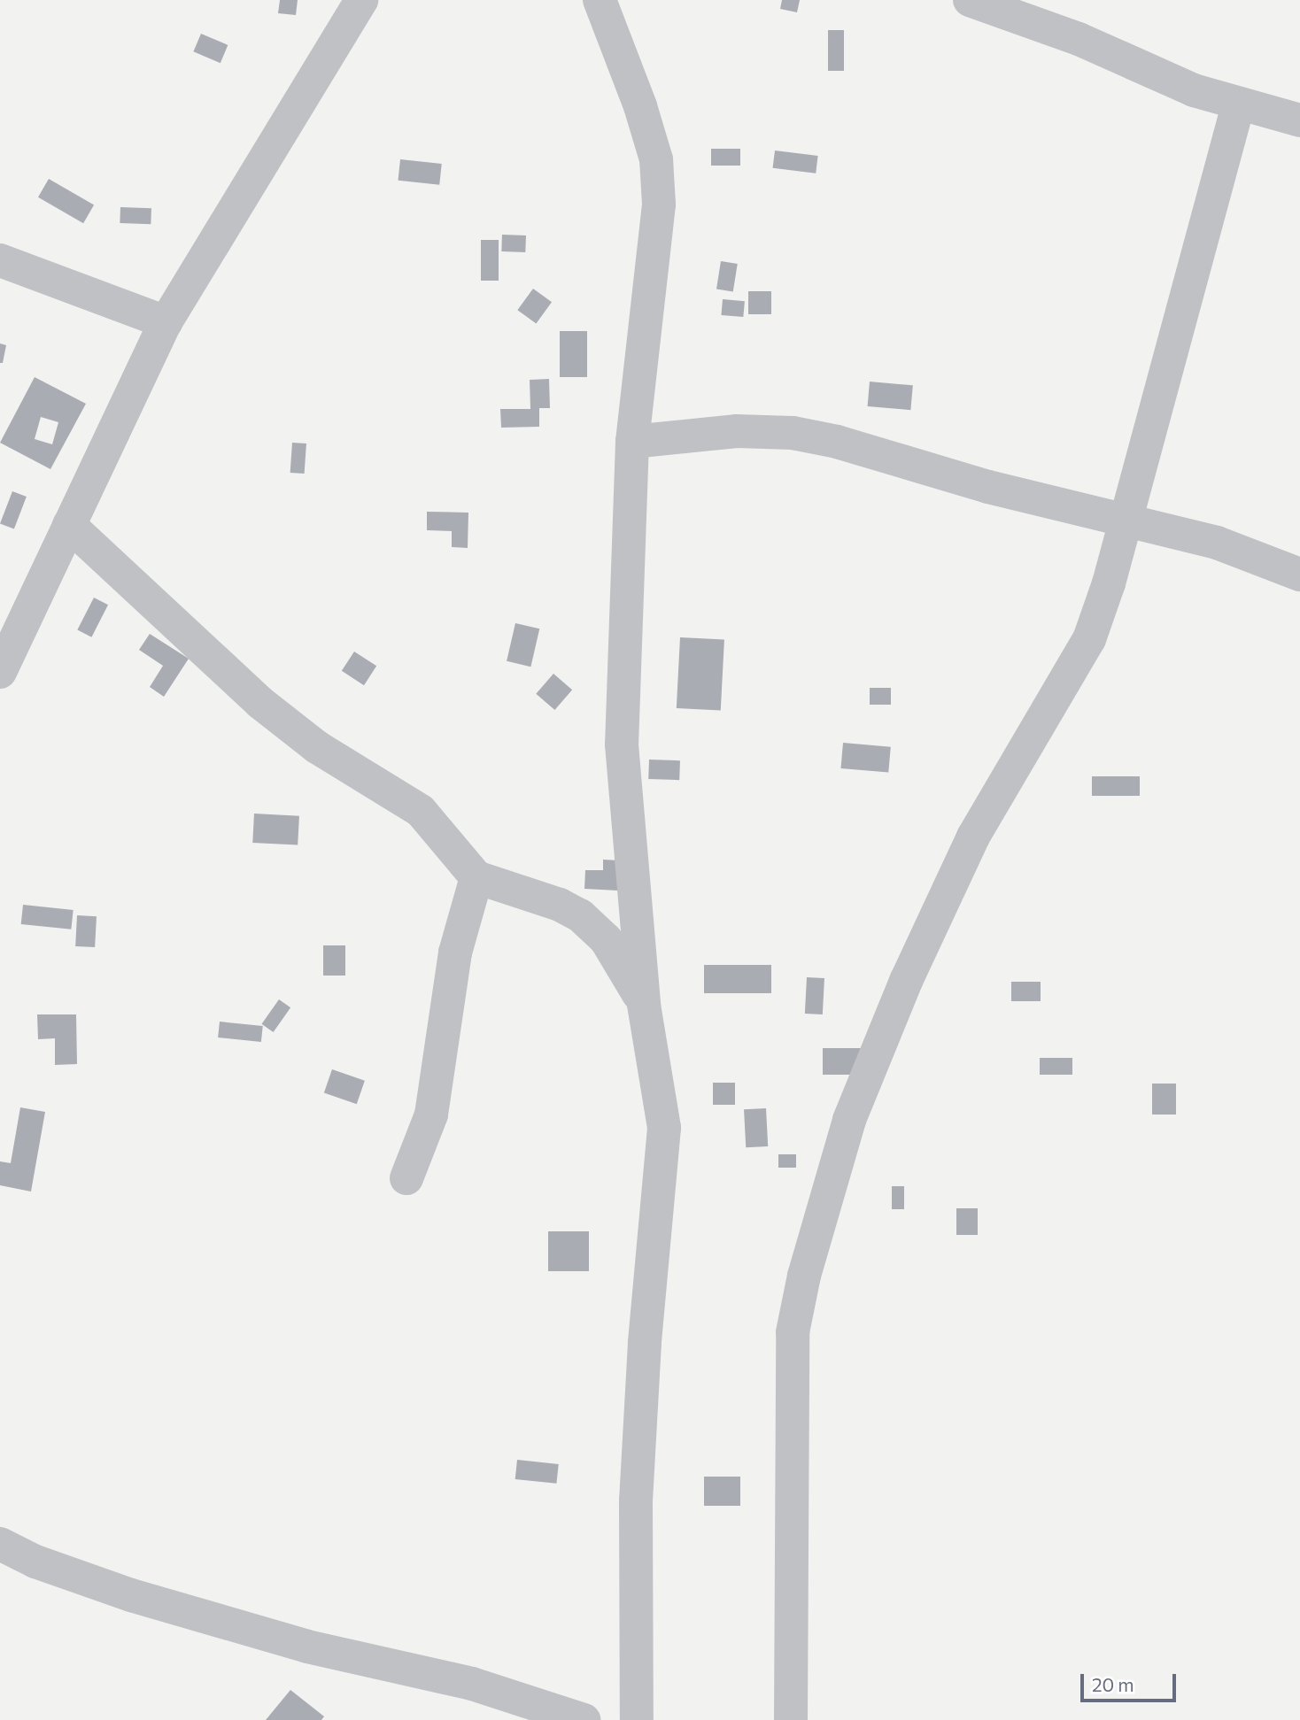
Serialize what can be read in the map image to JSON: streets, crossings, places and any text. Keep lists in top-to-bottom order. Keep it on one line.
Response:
{"scale_bar":"20 m"}
